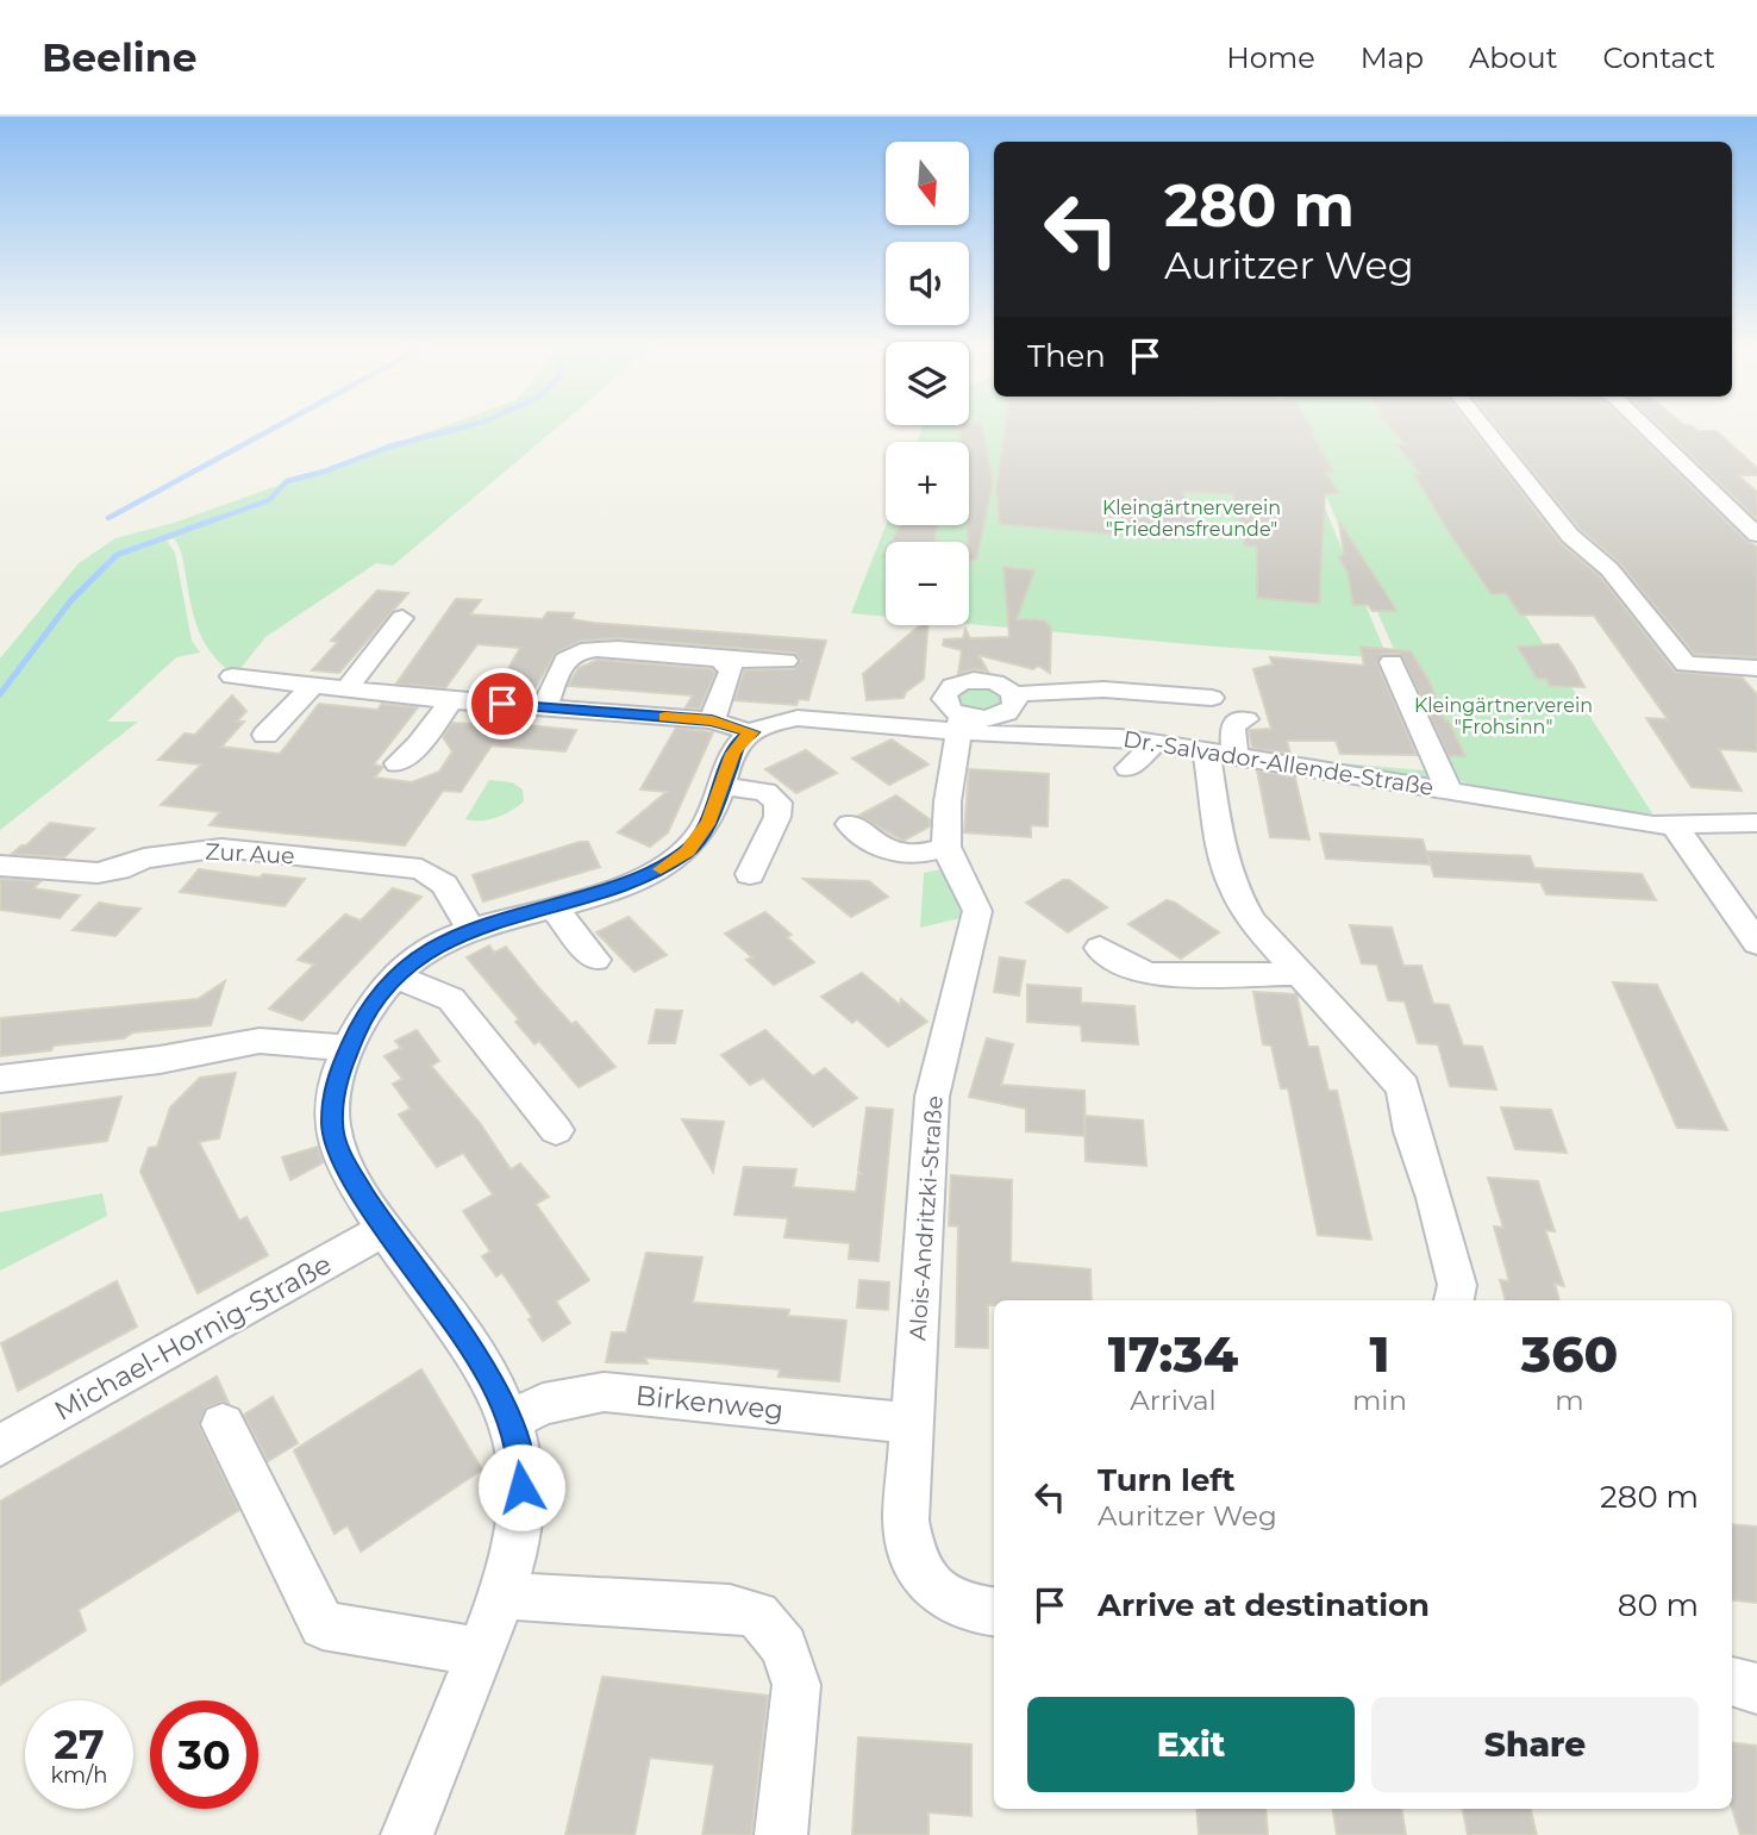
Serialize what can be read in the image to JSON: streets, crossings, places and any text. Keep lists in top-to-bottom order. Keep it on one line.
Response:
{"streets":{"street":["Dr.-Salvador-Allende-Straße","Zur Aue","Alois-Andritzki-Straße","Michael-Hornig-Straße","Birkenweg"]},"crossings":[["Alois-Andritzki-Straße","Birkenweg"]],"parks":["Kleingärtnerverein \"Friedensfreunde\"","Kleingärtnerverein \"Frohsinn\""],"north":"bottom","page":{"header":"Beeline","nav":["Home","Map","About","Contact"],"map_buttons":["+","−"],"turn":["280 m","Auritzer Weg"],"then":"Then","eta":["17:34","Arrival","1","min","360","m"],"list":[{"name":"Turn left","note":"Auritzer Weg","value":"280 m"},{"name":"Arrive at destination","value":"80 m"}],"buttons":["Exit","Share"],"speed":"27 km/h","limit":"30"}}
